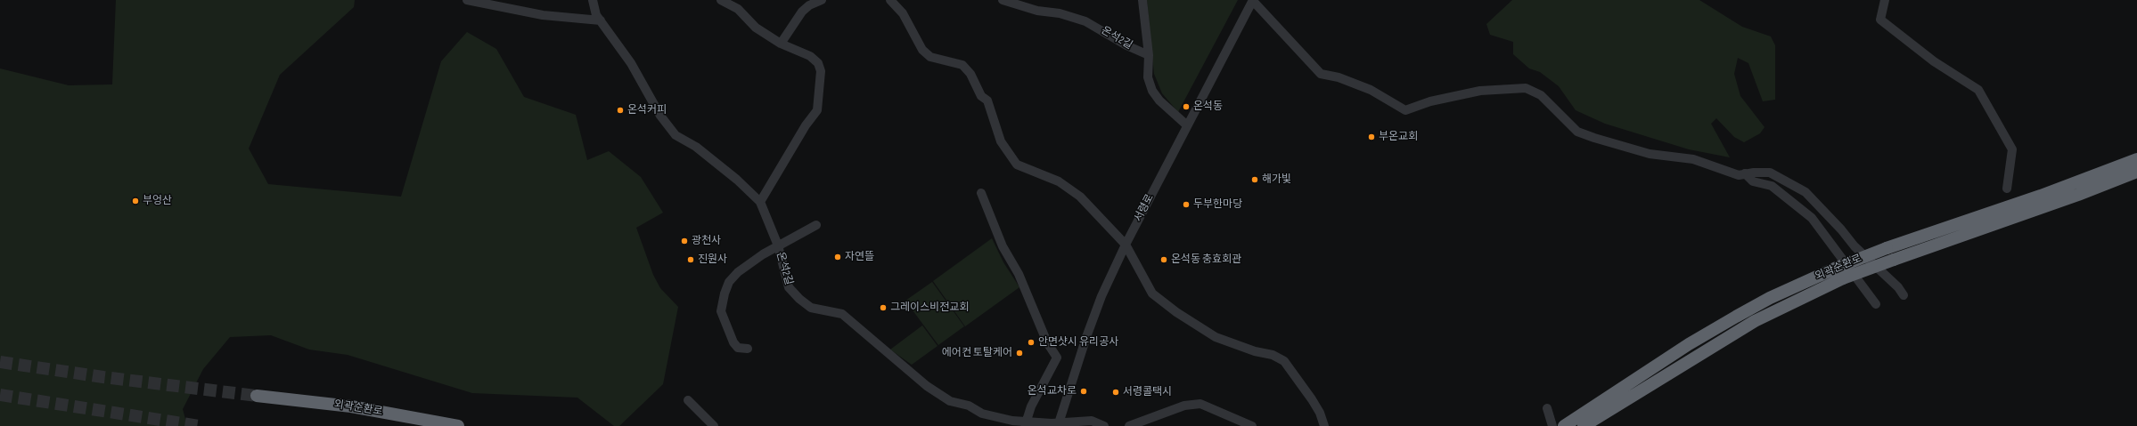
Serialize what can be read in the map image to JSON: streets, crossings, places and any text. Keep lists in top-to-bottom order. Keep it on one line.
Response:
{"streets":{"highway":["외곽순환로"],"street":["온석2길","서령로"]},"crossings":[["온석2길","서령로"]],"places":["온석동","온석커피","부온교회","해가빛","부엉산","두부한마당","광천사","자연뜰","진원사","온석동 충효회관","그레이스비전교회","안면샷시 유리공사","에어컨 토탈케어","온석교차로","서령콜택시"]}
